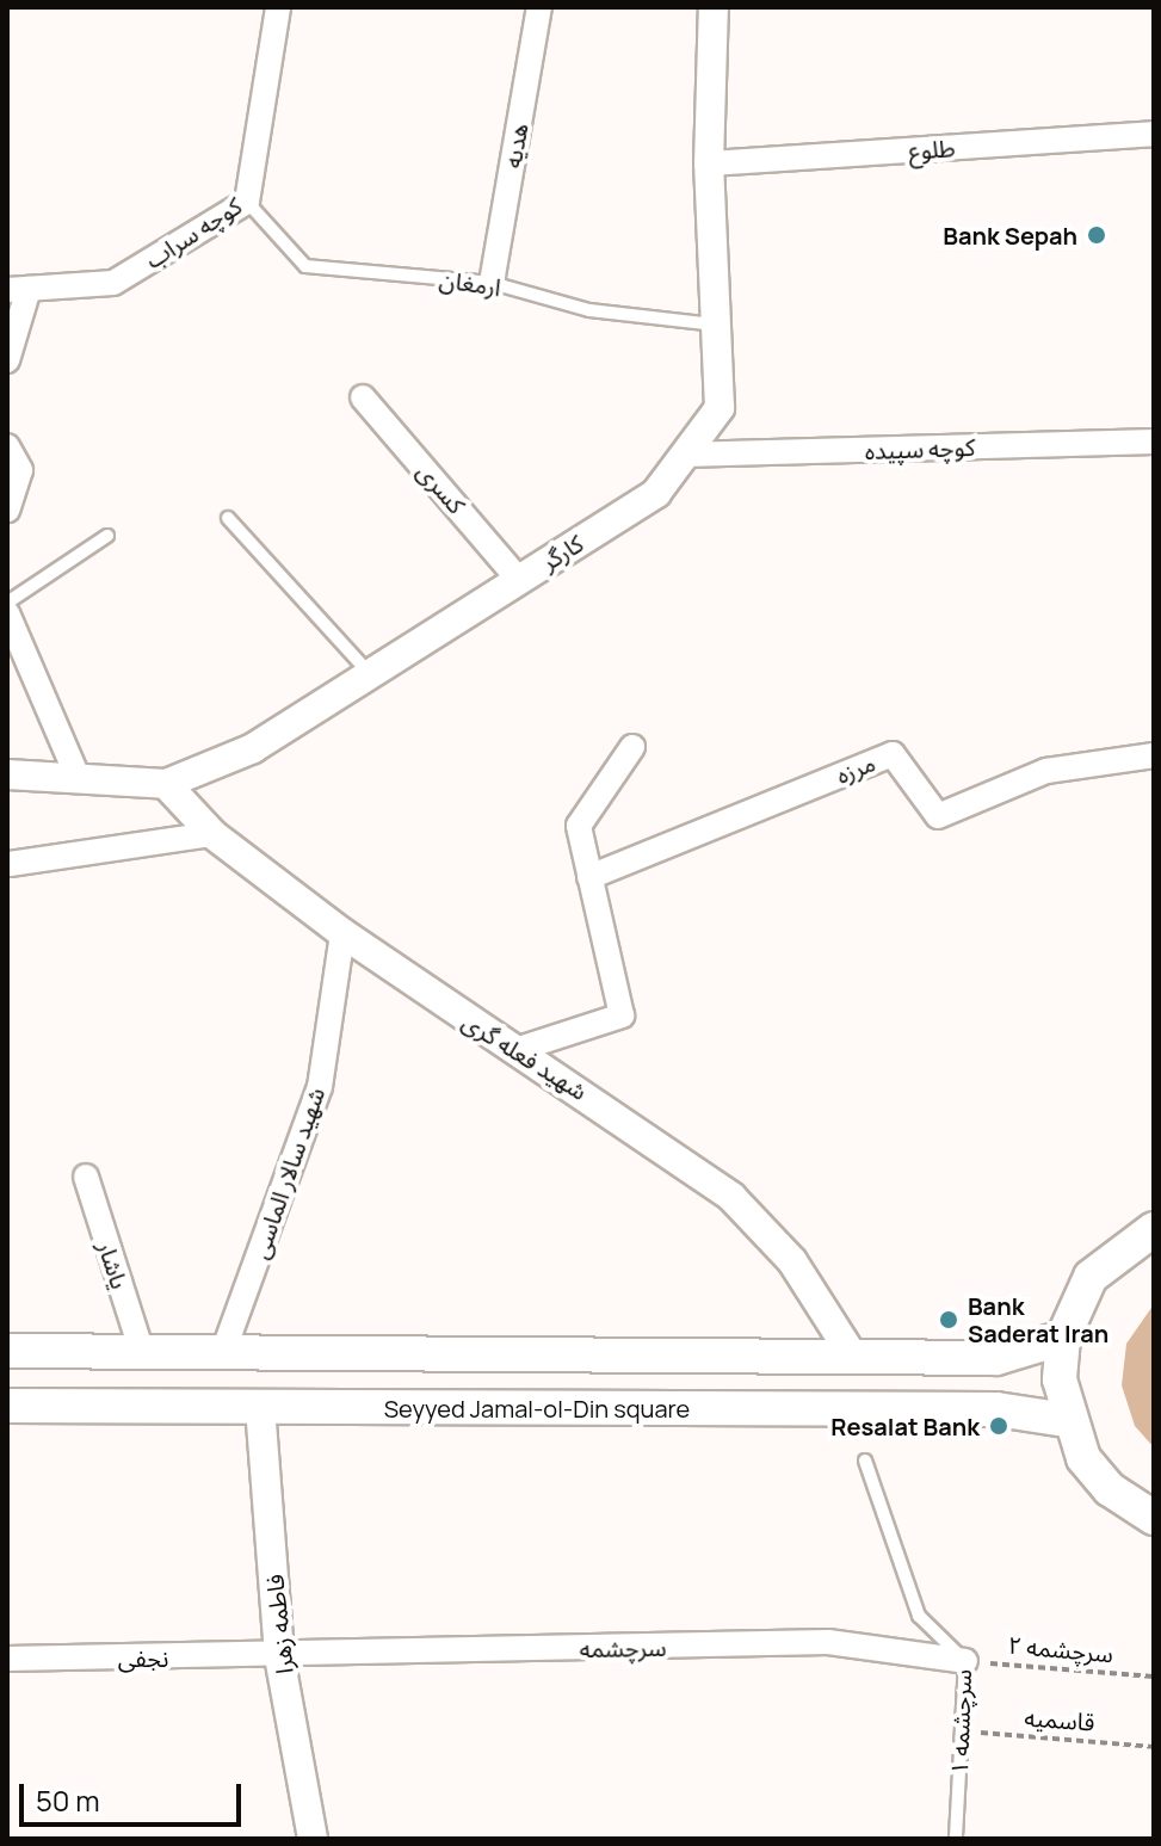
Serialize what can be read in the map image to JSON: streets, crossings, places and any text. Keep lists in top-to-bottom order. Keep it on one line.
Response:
{"streets":{"main road":["Seyyed Jamal-ol-Din square"],"street":["هدیه","طلوع","کوچه سراب","کوچه سپیده","کسری","کارگر","مرزه","شهید فعله گری","شهید سالار الماسی","یاشار","فاطمه زهرا","سرچشمه","نجفی"],"lane":["ارمغان","سرچشمه ۱"],"path":["سرچشمه ۲","قاسمیه"]},"crossings":[["هدیه","ارمغان"],["طلوع","کارگر"],["کوچه سراب","ارمغان"],["ارمغان","کارگر"],["کوچه سپیده","کارگر"],["کسری","کارگر"],["کارگر","شهید فعله گری"],["شهید فعله گری","شهید سالار الماسی"],["Seyyed Jamal-ol-Din square","فاطمه زهرا"],["فاطمه زهرا","سرچشمه"],["فاطمه زهرا","نجفی"],["سرچشمه","سرچشمه ۲"],["سرچشمه","نجفی"],["سرچشمه","سرچشمه ۱"],["سرچشمه ۲","سرچشمه ۱"],["قاسمیه","سرچشمه ۱"]],"places":["Bank Sepah","Bank Saderat Iran","Resalat Bank"],"scale_bar":"50 m"}
